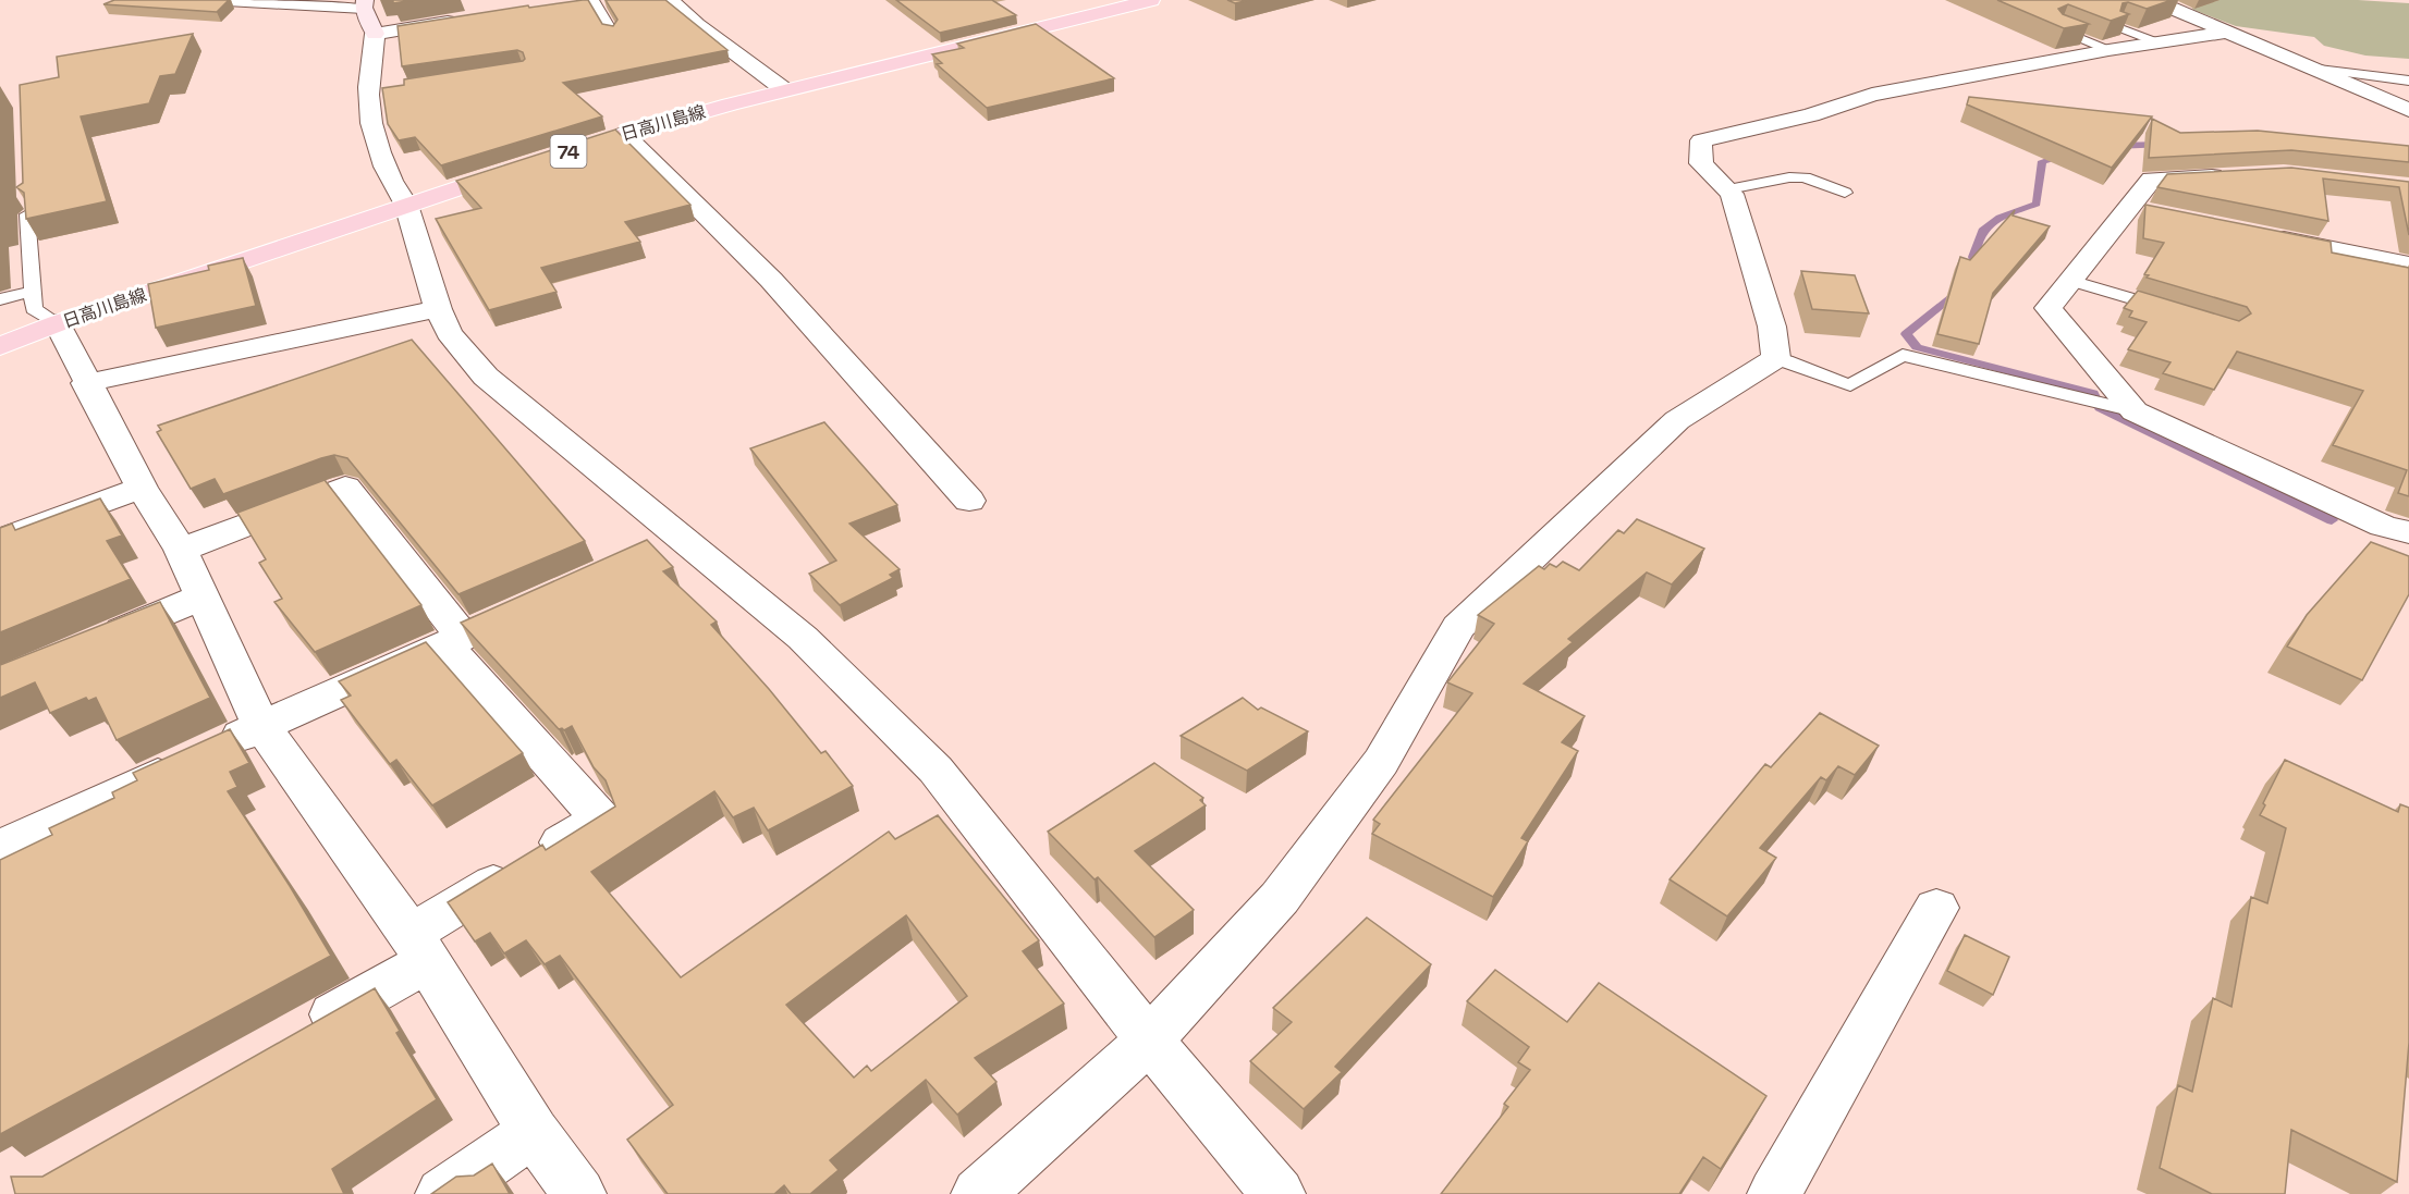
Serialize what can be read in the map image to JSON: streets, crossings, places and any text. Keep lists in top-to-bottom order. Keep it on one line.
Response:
{"streets":{"main road":["日高川島線","74"]}}
